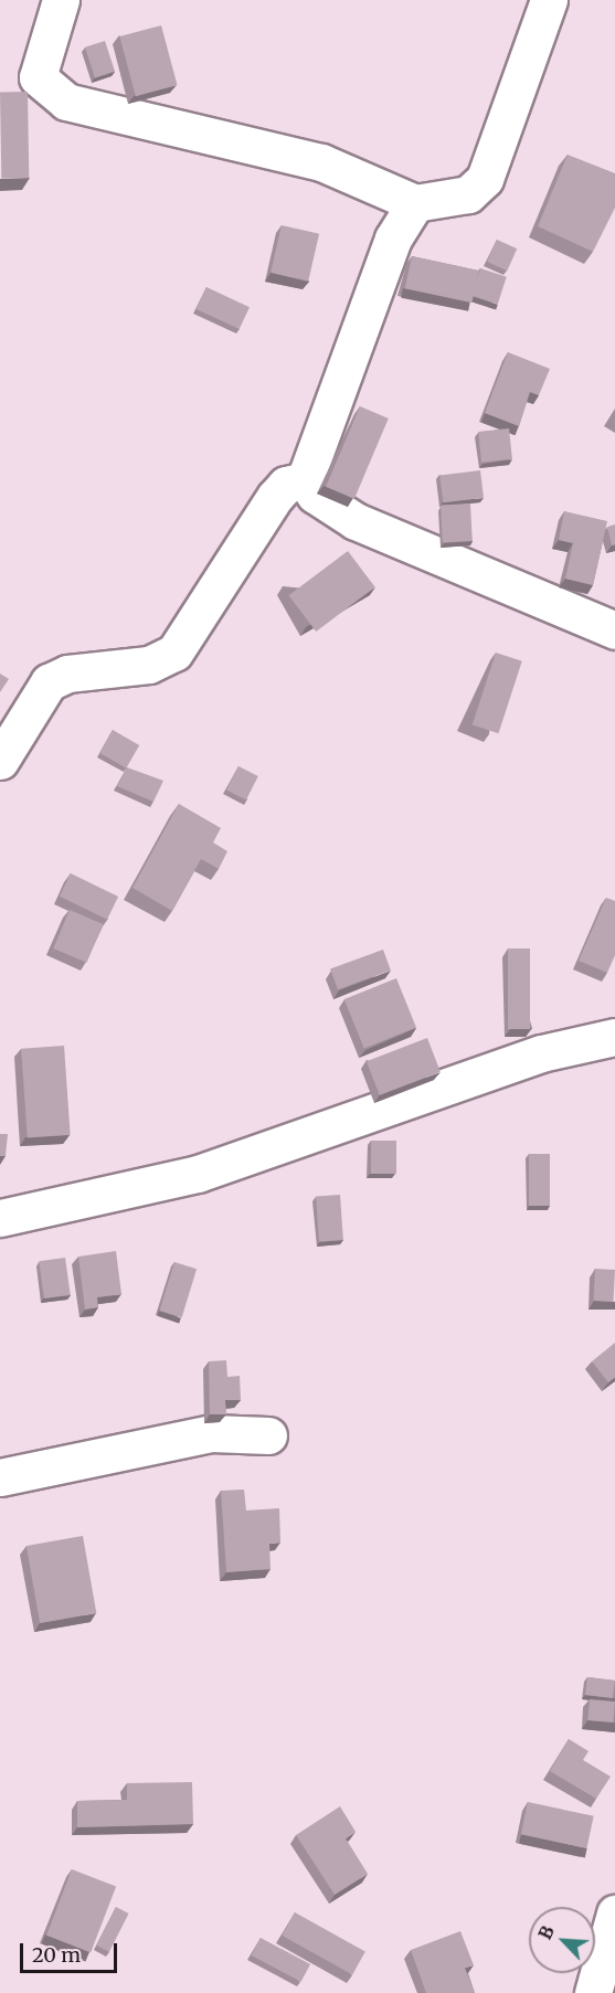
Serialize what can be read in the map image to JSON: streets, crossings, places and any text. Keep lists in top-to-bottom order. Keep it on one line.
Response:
{"scale_bar":"20 m","north":"top left"}
